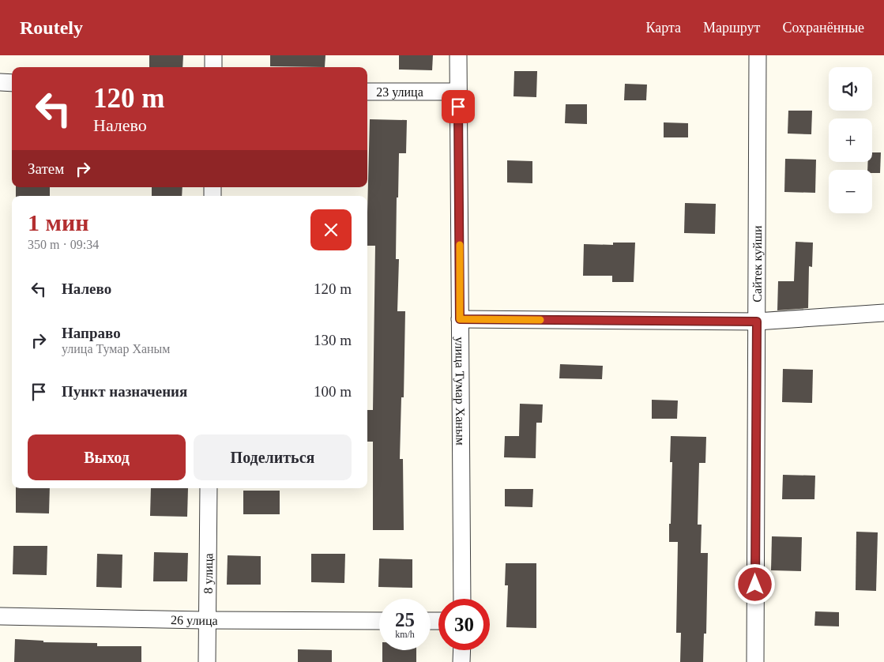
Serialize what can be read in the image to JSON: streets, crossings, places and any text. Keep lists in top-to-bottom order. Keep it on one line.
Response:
{"streets":{"street":["23 улица","Сайтек куйши","улица Тумар Ханым","8 улица","26 улица"]},"crossings":[["23 улица","улица Тумар Ханым"],["8 улица","26 улица"]],"page":{"header":"Routely","nav":["Карта","Маршрут","Сохранённые"],"map_buttons":["+","−"],"turn":["120 m","Налево"],"then":"Затем","heading":["1 мин","350 m · 09:34"],"list":[{"name":"Налево","value":"120 m"},{"name":"Направо","note":"улица Тумар Ханым","value":"130 m"},{"name":"Пункт назначения","value":"100 m"}],"buttons":["Выход","Поделиться"],"speed":"25 km/h","limit":"30"}}
